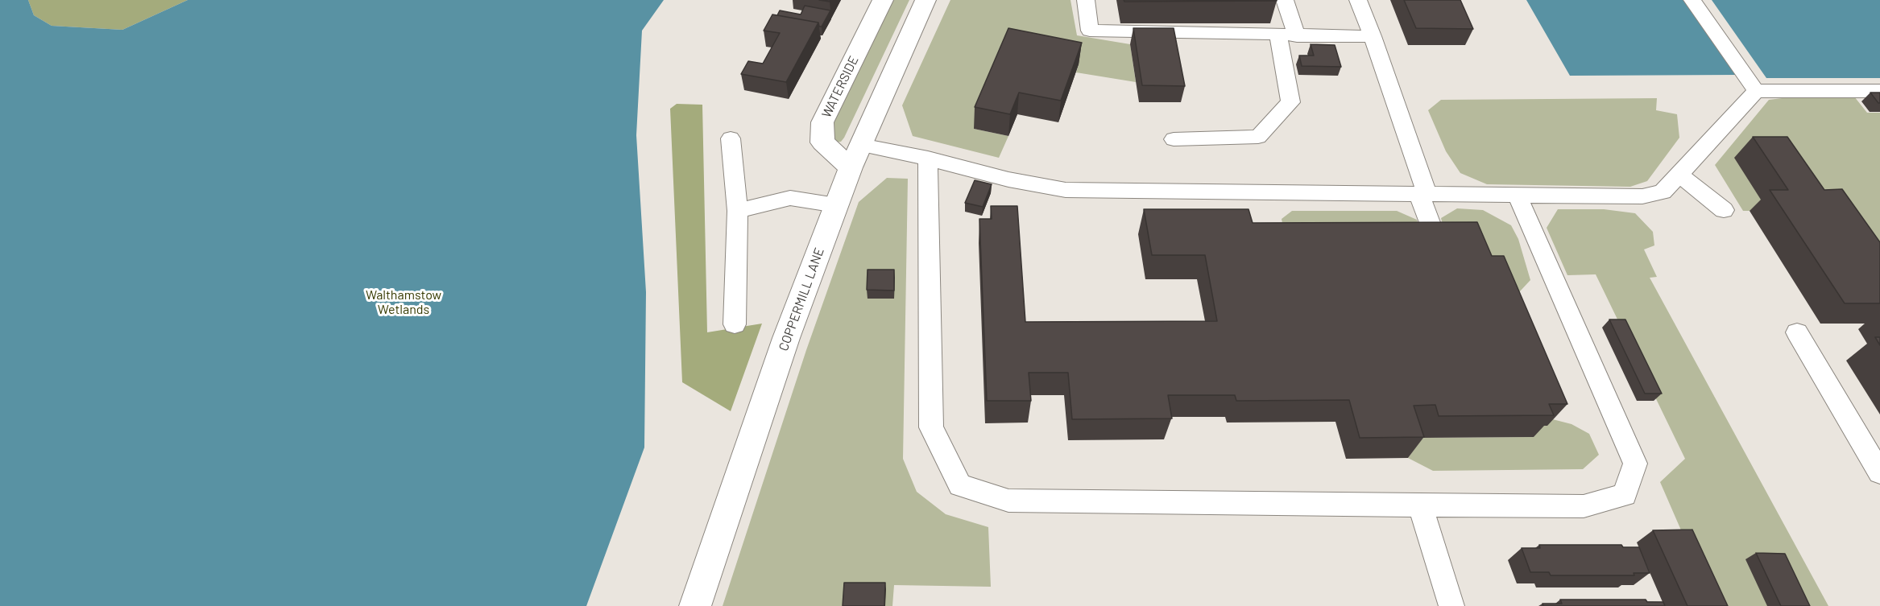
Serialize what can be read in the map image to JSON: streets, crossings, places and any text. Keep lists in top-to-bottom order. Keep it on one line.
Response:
{"streets":{"street":["WATERSIDE","COPPERMILL LANE"]},"crossings":[["WATERSIDE","COPPERMILL LANE"]],"parks":["Walthamstow Wetlands"]}
